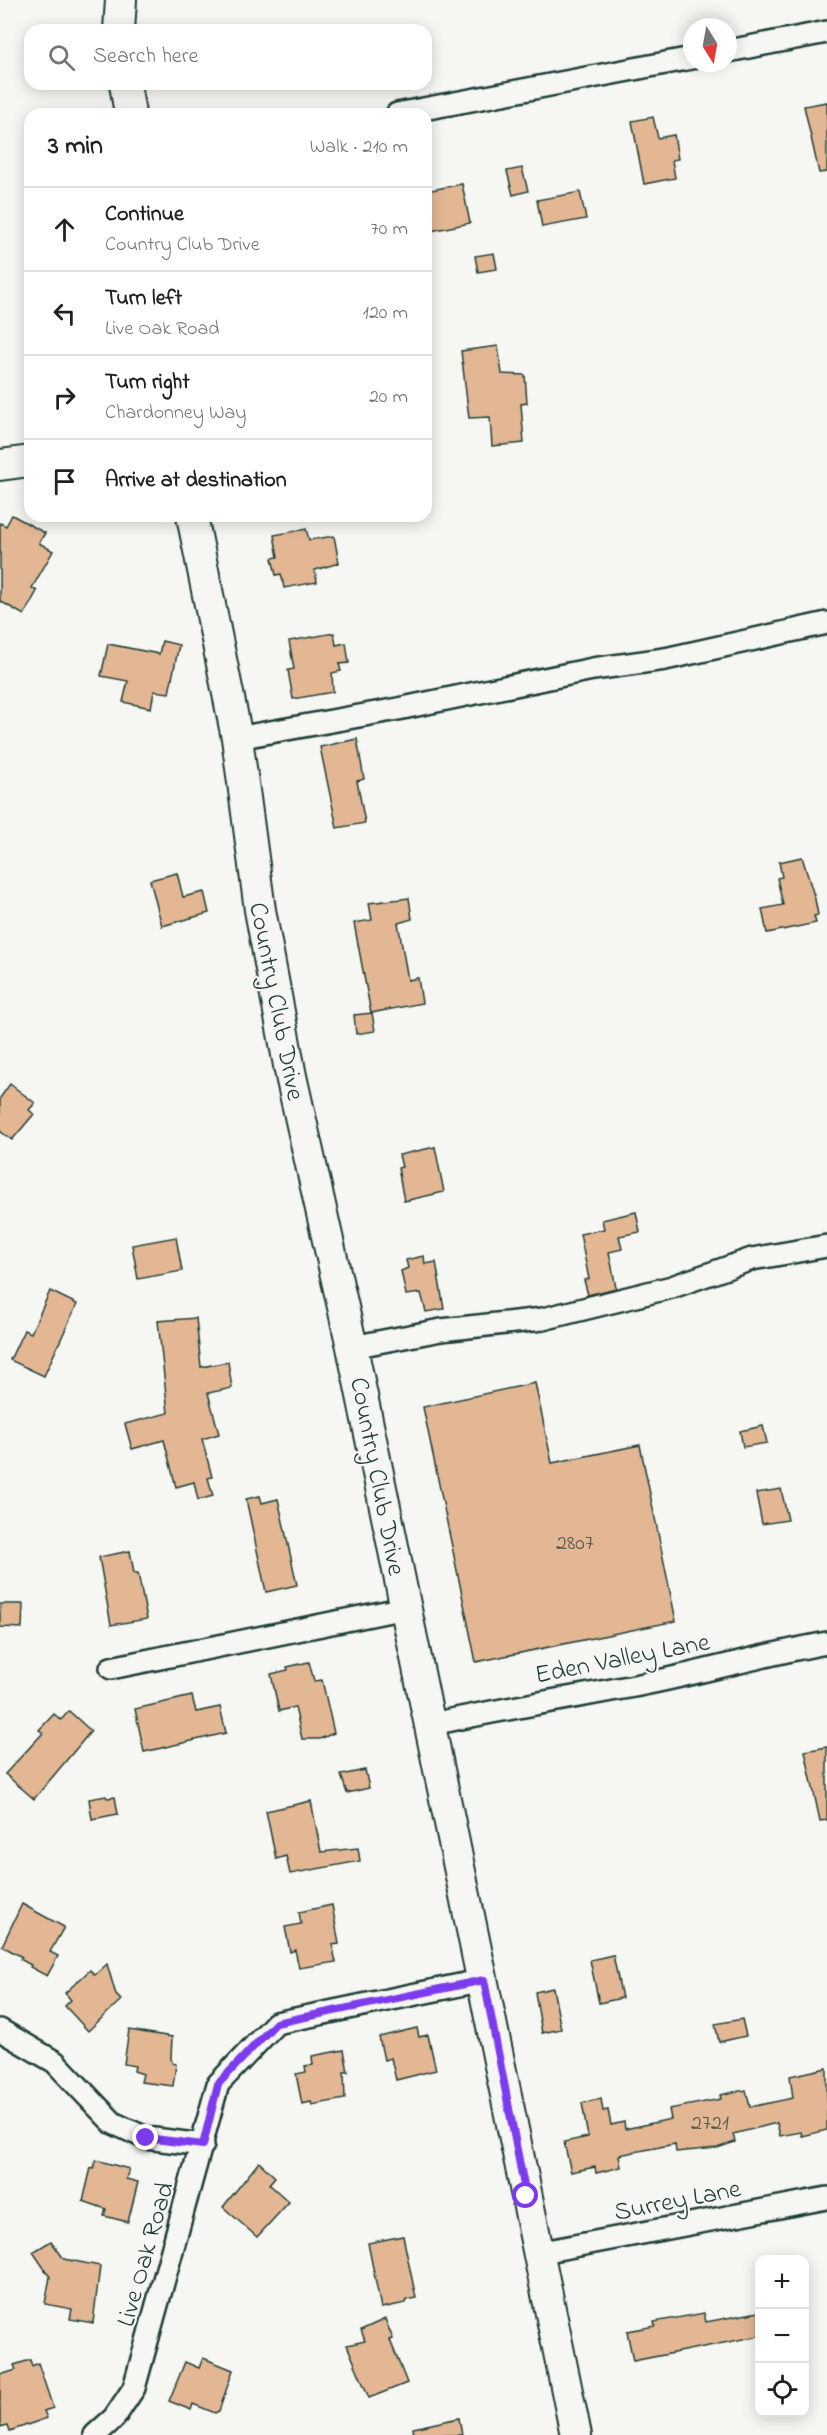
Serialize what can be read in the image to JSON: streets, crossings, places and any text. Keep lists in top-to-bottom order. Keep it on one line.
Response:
{"streets":{"street":["Country Club Drive","Eden Valley Lane","Surrey Lane","Live Oak Road"]},"crossings":[["Country Club Drive","Eden Valley Lane"],["Country Club Drive","Surrey Lane"],["Country Club Drive","Live Oak Road"]],"house_numbers":["2807","2721"],"north":"bottom","page":{"search":"Search here","heading":["3 min","Walk · 210 m"],"list":[["Continue","Country Club Drive","70 m"],["Turn left","Live Oak Road","120 m"],["Turn right","Chardonney Way","20 m"],"Arrive at destination"],"map_buttons":["+","−"]}}
